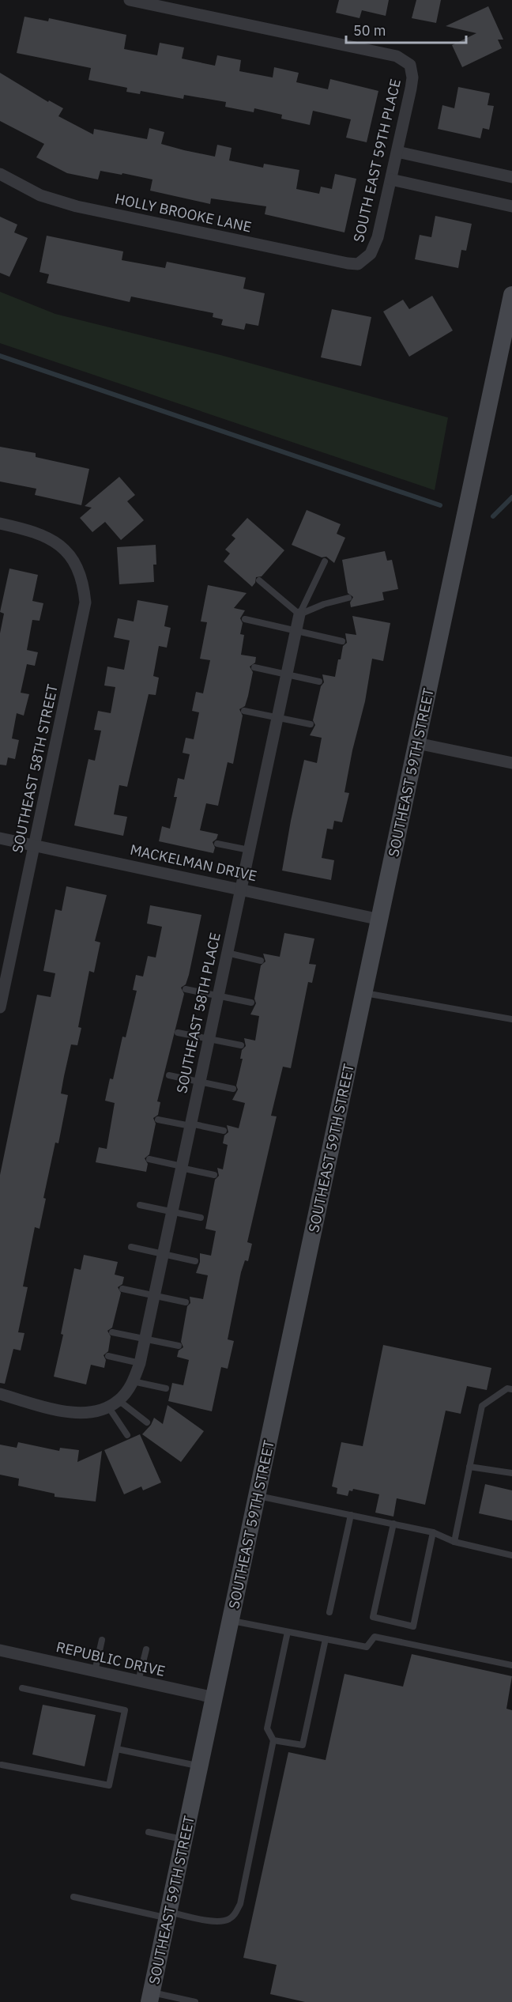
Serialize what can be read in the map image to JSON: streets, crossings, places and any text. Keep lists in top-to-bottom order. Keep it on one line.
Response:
{"streets":{"main road":["SOUTHEAST 59TH STREET"],"street":["SOUTH EAST 59TH PLACE","HOLLY BROOKE LANE","SOUTHEAST 58TH STREET","MACKELMAN DRIVE","SOUTHEAST 58TH PLACE","REPUBLIC DRIVE"]},"crossings":[["SOUTH EAST 59TH PLACE","HOLLY BROOKE LANE"],["SOUTHEAST 58TH STREET","MACKELMAN DRIVE"],["SOUTHEAST 59TH STREET","MACKELMAN DRIVE"],["SOUTHEAST 59TH STREET","REPUBLIC DRIVE"],["MACKELMAN DRIVE","SOUTHEAST 58TH PLACE"]],"scale_bar":"50 m"}
